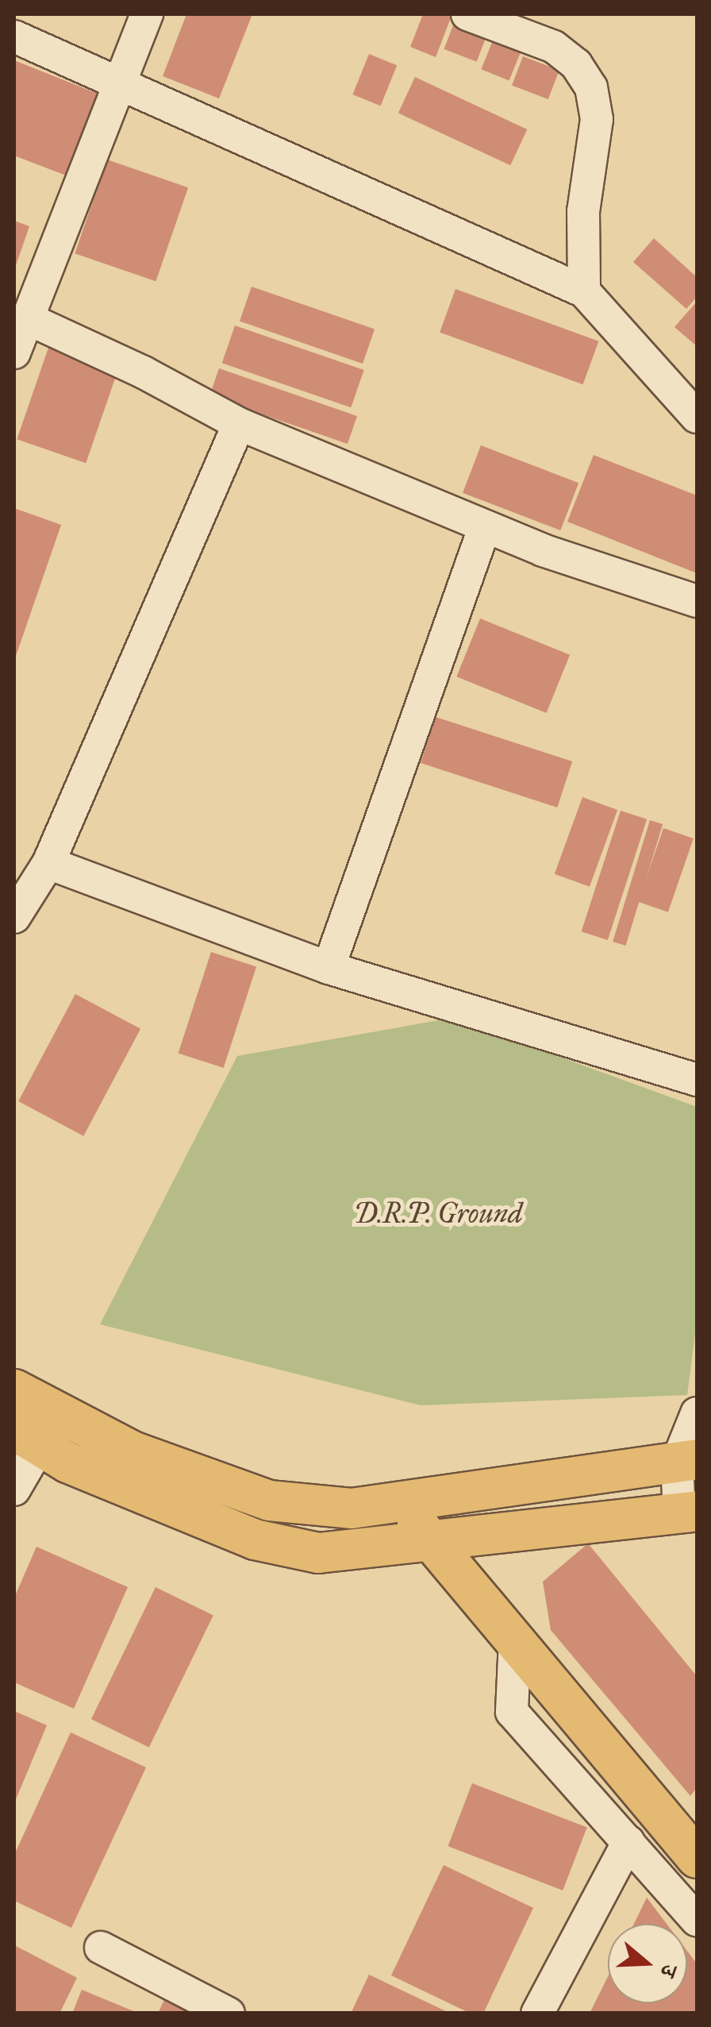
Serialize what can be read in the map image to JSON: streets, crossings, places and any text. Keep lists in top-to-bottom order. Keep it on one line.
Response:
{"parks":["D.R.P. Ground"],"north":"right"}
